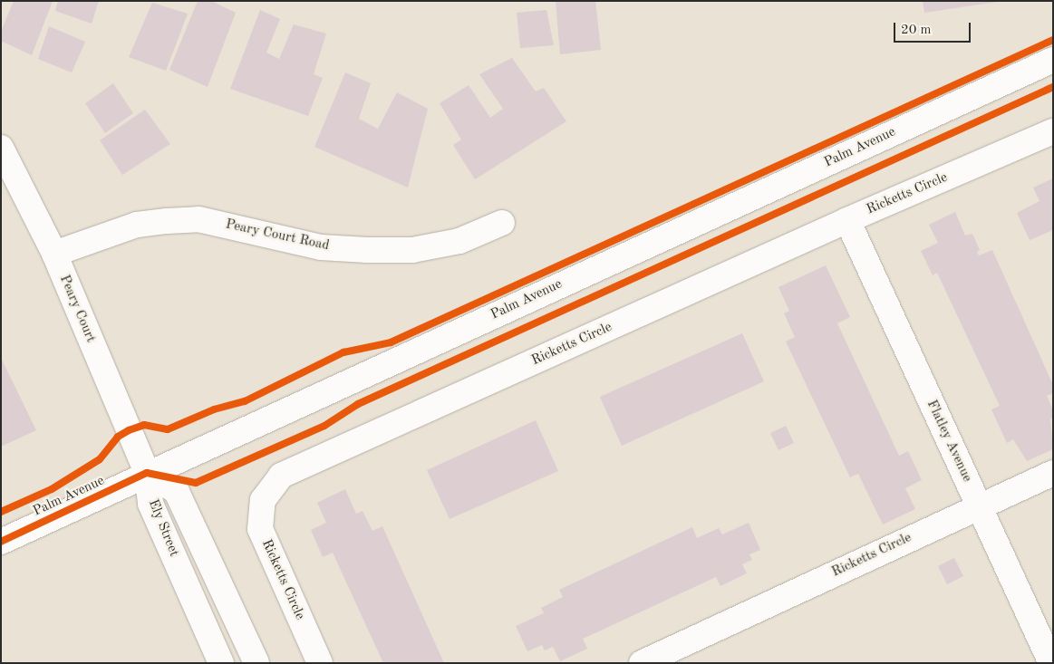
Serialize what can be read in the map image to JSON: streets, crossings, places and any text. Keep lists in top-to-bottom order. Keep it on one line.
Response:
{"streets":{"street":["Palm Avenue","Ricketts Circle","Peary Court Road","Peary Court","Flatley Avenue","Ely Street"]},"crossings":[["Palm Avenue","Peary Court"],["Palm Avenue","Ely Street"],["Ricketts Circle","Flatley Avenue"],["Peary Court Road","Peary Court"],["Peary Court","Ely Street"]],"scale_bar":"20 m"}
